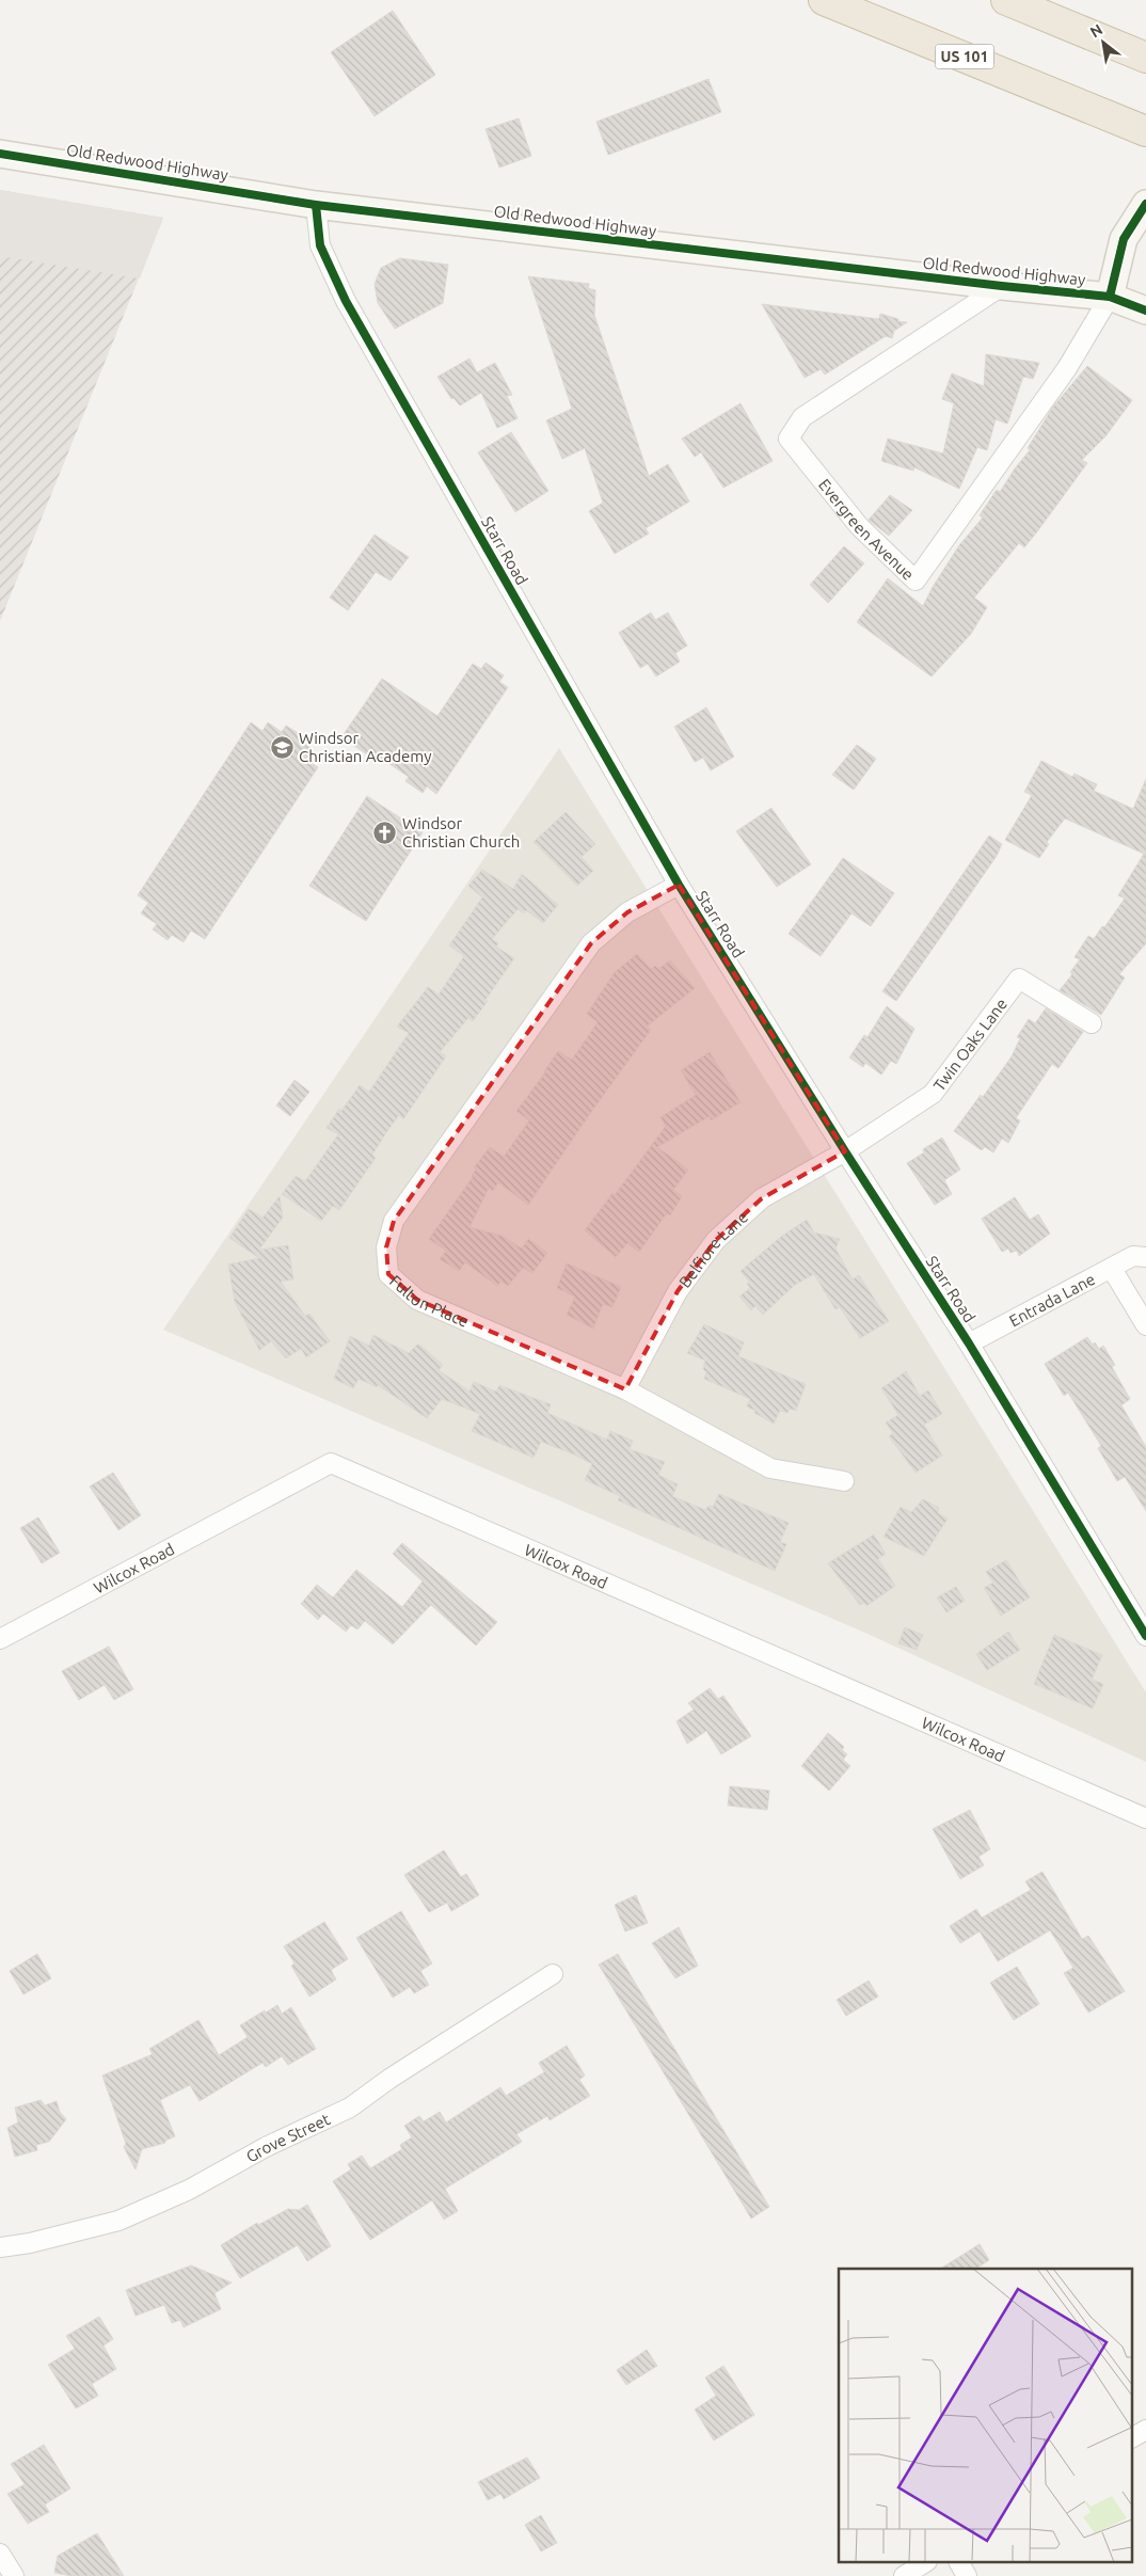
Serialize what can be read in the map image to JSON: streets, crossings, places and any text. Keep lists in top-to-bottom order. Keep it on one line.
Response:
{"streets":{"highway":["US 101"],"main road":["Old Redwood Highway"],"street":["Evergreen Avenue","Starr Road","Twin Oaks Lane","Belfiore Lane","Fulton Place","Entrada Lane","Wilcox Road","Grove Street"]},"crossings":[["Old Redwood Highway","Evergreen Avenue"],["Old Redwood Highway","Starr Road"],["Starr Road","Twin Oaks Lane"],["Starr Road","Belfiore Lane"],["Starr Road","Fulton Place"],["Starr Road","Entrada Lane"],["Twin Oaks Lane","Belfiore Lane"],["Belfiore Lane","Fulton Place"]],"places":{"school or university":["Windsor Christian Academy"],"church":["Windsor Christian Church"]},"north":"top left"}
